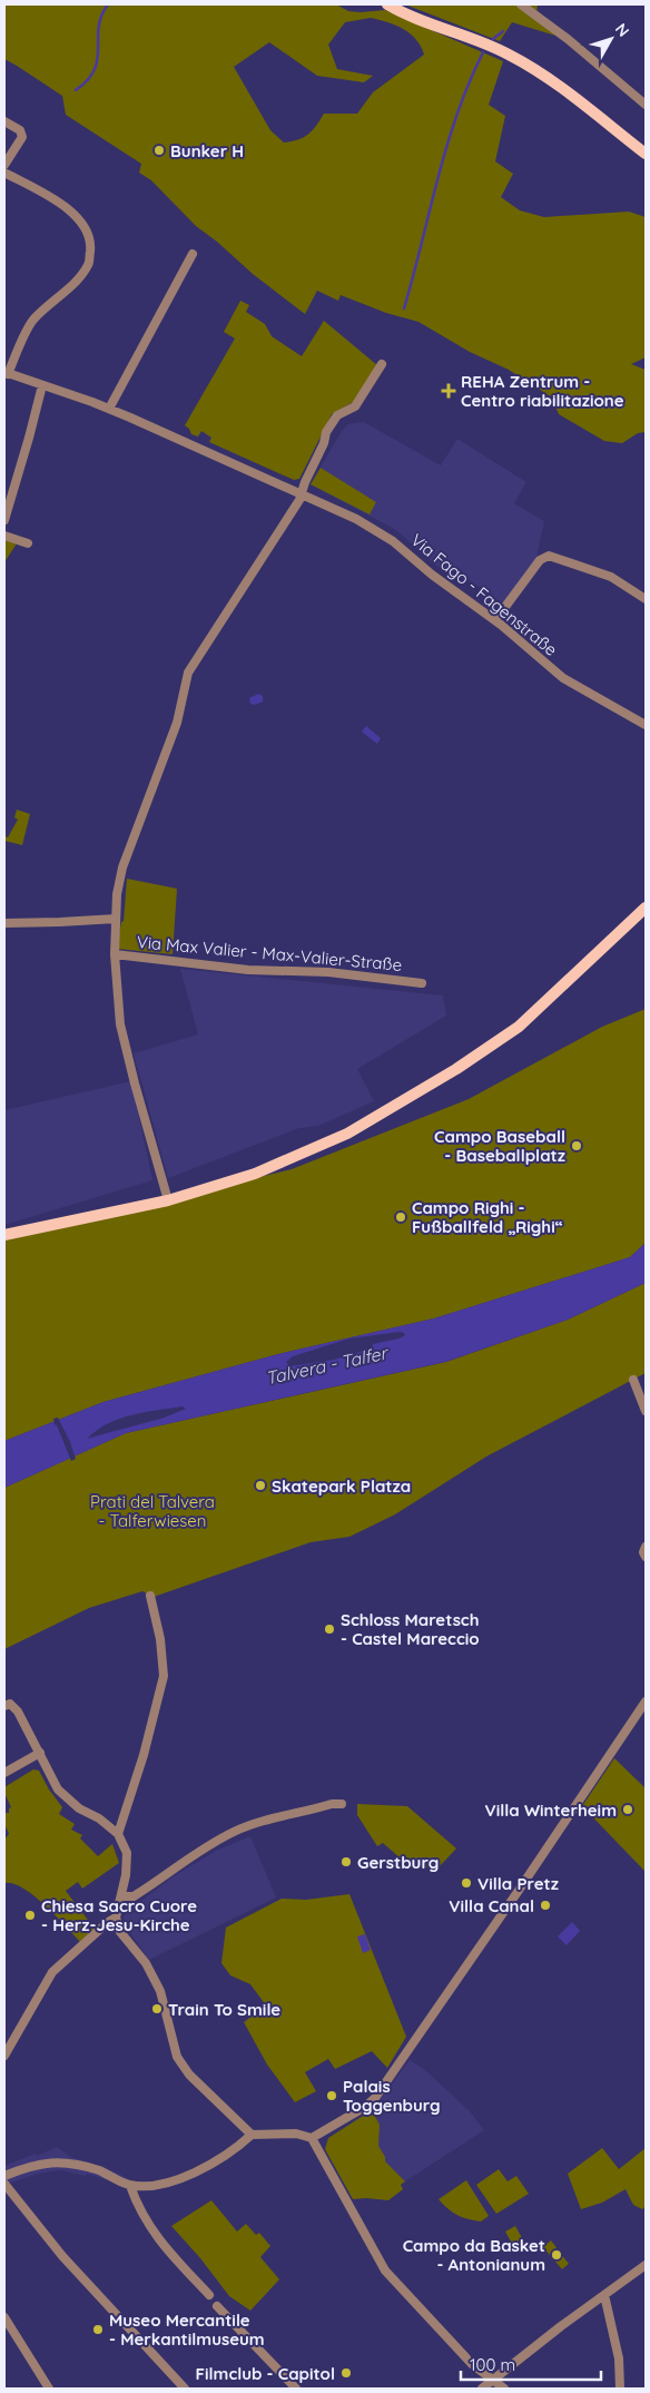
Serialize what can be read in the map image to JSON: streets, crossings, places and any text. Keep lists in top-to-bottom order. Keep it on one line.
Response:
{"streets":{"street":["Via Fago - Fagenstraße","Via Max Valier - Max-Valier-Straße"]},"water":["Talvera - Talfer"],"parks":["Prati del Talvera - Talferwiesen"],"places":{"other":["Bunker H","Campo Baseball - Baseballplatz","Campo Righi - Fußballfeld „Righi“","Skatepark Platza","Schloss Maretsch - Castel Mareccio","Villa Winterheim","Gerstburg","Villa Pretz","Villa Canal","Chiesa Sacro Cuore - Herz-Jesu-Kirche","Train To Smile","Palais Toggenburg","Campo da Basket - Antonianum","Museo Mercantile - Merkantilmuseum","Filmclub - Capitol"],"health":["REHA Zentrum - Centro riabilitazione"]},"scale_bar":"100 m","north":"top right"}
